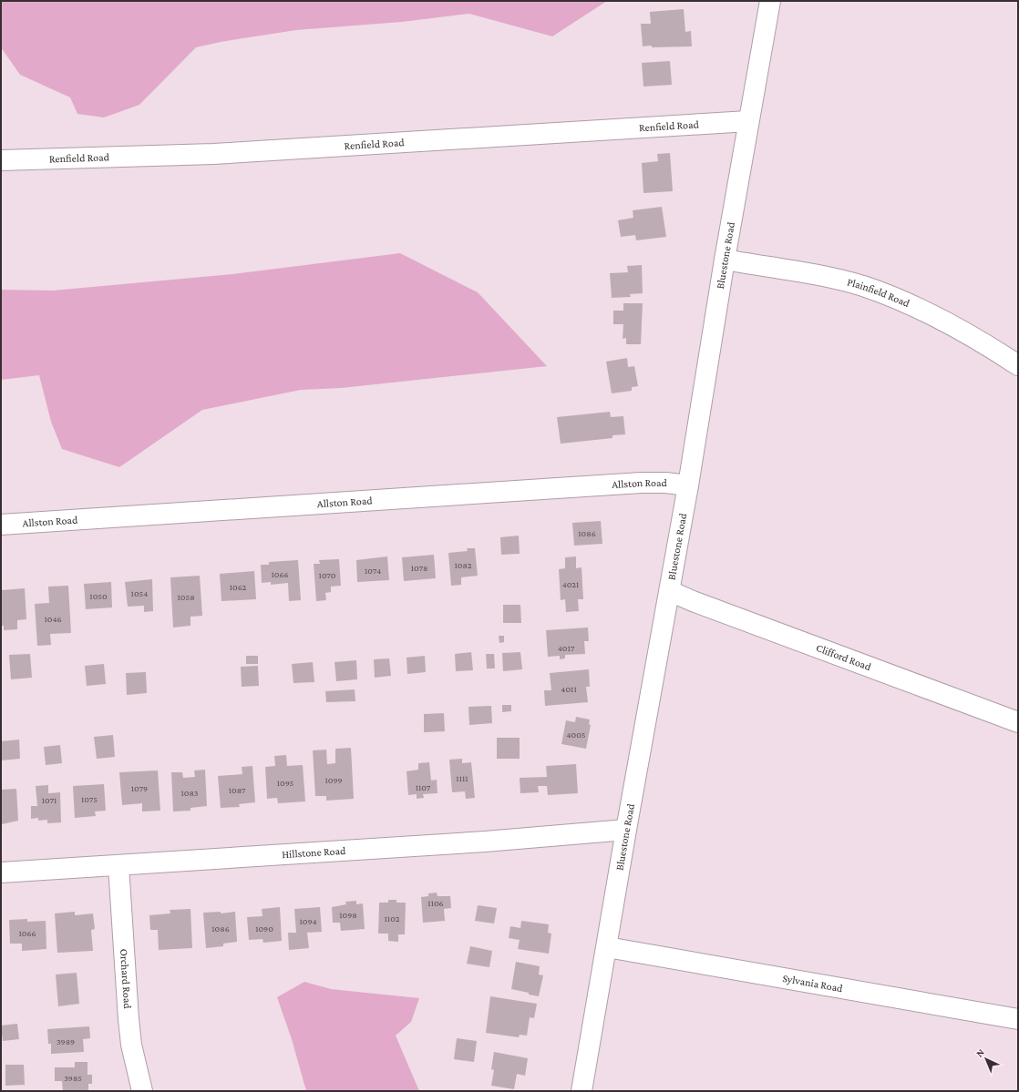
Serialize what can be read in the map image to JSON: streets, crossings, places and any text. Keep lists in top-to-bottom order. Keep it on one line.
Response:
{"streets":{"street":["Renfield Road","Bluestone Road","Plainfield Road","Allston Road","Clifford Road","Hillstone Road","Orchard Road","Sylvania Road"]},"crossings":[["Renfield Road","Bluestone Road"],["Bluestone Road","Plainfield Road"],["Bluestone Road","Allston Road"],["Bluestone Road","Clifford Road"],["Bluestone Road","Hillstone Road"],["Bluestone Road","Sylvania Road"],["Hillstone Road","Orchard Road"]],"house_numbers":["1086","1082","1078","1074","1066","1070","4021","1062","1054","1050","1058","1046","4017","4011","4005","1111","1099","1095","1107","1079","1087","1083","1075","1071","1106","1098","1102","1094","1086","1090","1066","3989","3985"],"north":"top left"}
